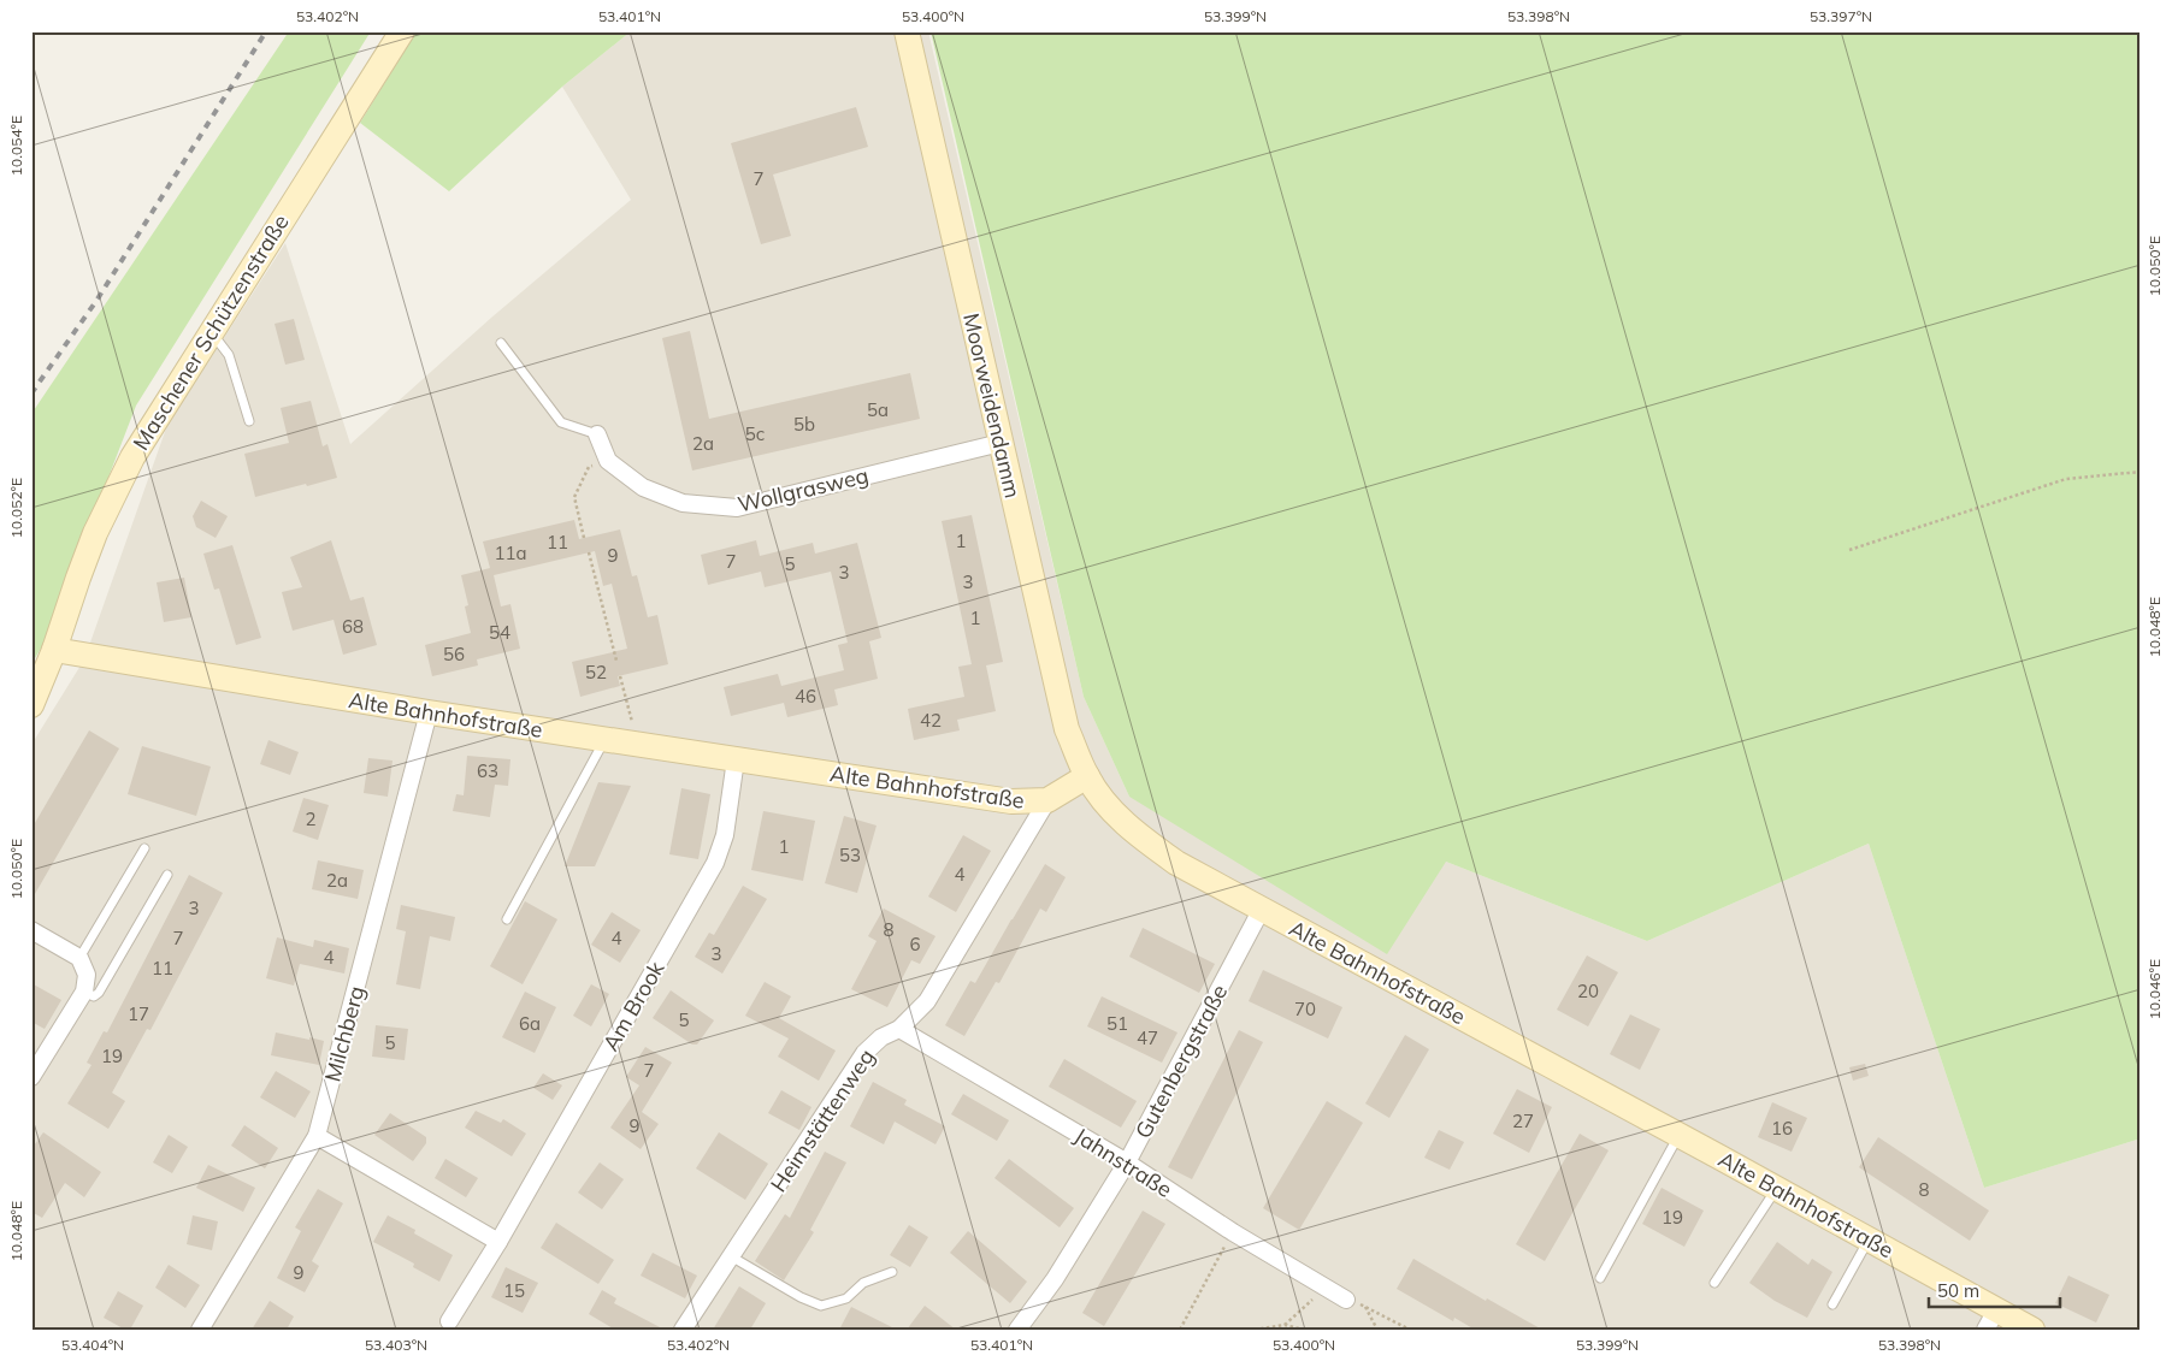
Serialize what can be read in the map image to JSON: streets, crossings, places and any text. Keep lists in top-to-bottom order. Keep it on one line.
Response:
{"streets":{"street":["Maschener Schützenstraße","Moorweidendamm","Wollgrasweg","Alte Bahnhofstraße","Am Brook","Milchberg","Gutenbergstraße","Heimstättenweg","Jahnstraße"]},"crossings":[["Maschener Schützenstraße","Alte Bahnhofstraße"],["Moorweidendamm","Wollgrasweg"],["Moorweidendamm","Alte Bahnhofstraße"],["Alte Bahnhofstraße","Am Brook"],["Alte Bahnhofstraße","Milchberg"],["Alte Bahnhofstraße","Gutenbergstraße"],["Alte Bahnhofstraße","Heimstättenweg"],["Gutenbergstraße","Jahnstraße"],["Heimstättenweg","Jahnstraße"]],"house_numbers":["7","5a","5b","5c","2a","1","11","11a","9","7","5","3","3","1","68","54","56","52","46","42","63","2","1","53","4","2a","3","8","7","4","6","3","4","11","20","70","17","5","6a","51","47","5","19","7","27","9","16","8","19","9","15"],"scale_bar":"50 m","coordinates":["53.402°N","53.401°N","53.400°N","53.399°N","53.398°N","53.397°N","10.054°E","10.050°E","10.052°E","10.048°E","10.046°E","53.404°N","53.403°N"]}
